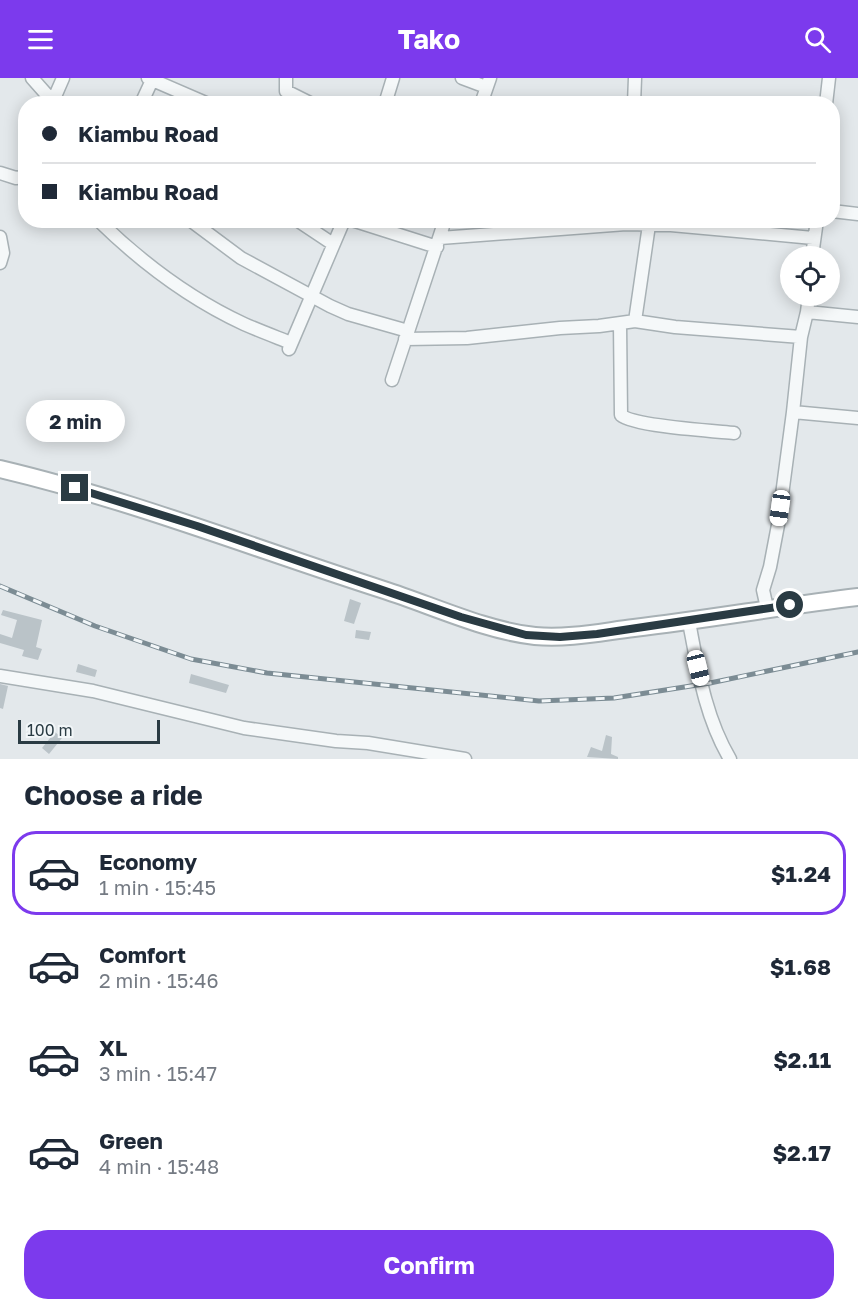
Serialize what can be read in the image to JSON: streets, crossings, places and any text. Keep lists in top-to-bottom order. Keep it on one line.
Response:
{"scale_bar":"100 m","page":{"header":"Tako","banner":["Kiambu Road","Kiambu Road"],"bubble":"2 min","scale":"100 m","heading":"Choose a ride","list":[{"name":"Economy","note":"1 min · 15:45","value":"$1.24"},{"name":"Comfort","note":"2 min · 15:46","value":"$1.68"},{"name":"XL","note":"3 min · 15:47","value":"$2.11"},{"name":"Green","note":"4 min · 15:48","value":"$2.17"}],"buttons":"Confirm"}}
